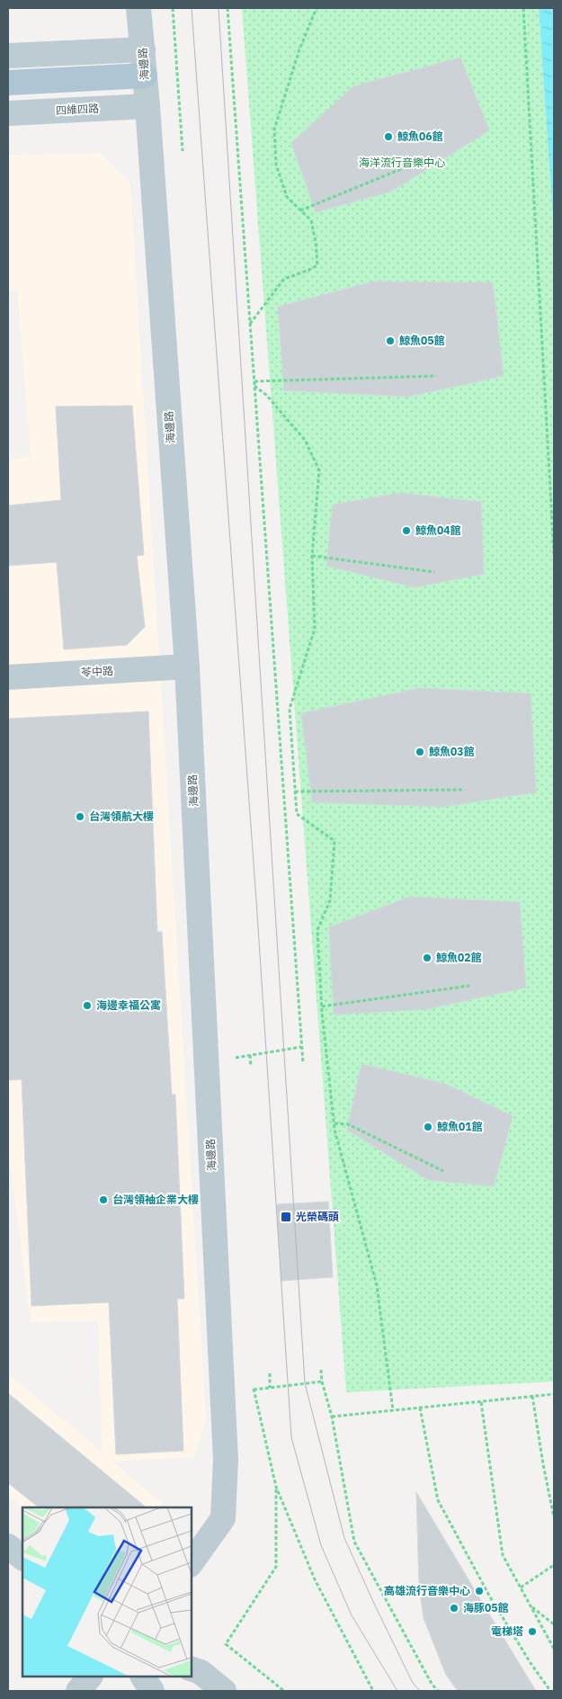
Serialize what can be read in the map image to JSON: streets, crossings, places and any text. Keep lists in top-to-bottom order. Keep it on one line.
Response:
{"streets":{"street":["海邊路","四維四路","苓中路"]},"crossings":[["海邊路","四維四路"],["海邊路","苓中路"]],"parks":["海洋流行音樂中心"],"places":{"other":["鯨魚06館","鯨魚05館","鯨魚04館","鯨魚03館","台灣領航大樓","鯨魚02館","海邊幸福公寓","鯨魚01館","台灣領袖企業大樓","高雄流行音樂中心","海豚05館","電梯塔"],"transit":["光榮碼頭"]}}
